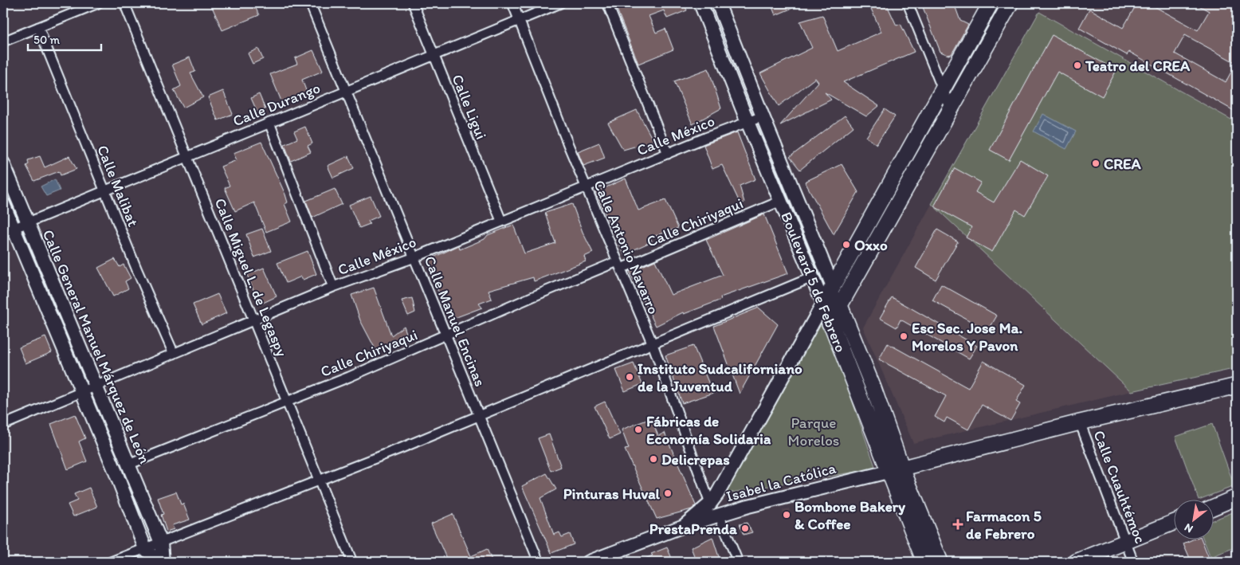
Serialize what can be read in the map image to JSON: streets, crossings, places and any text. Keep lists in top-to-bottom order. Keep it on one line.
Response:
{"streets":{"main road":["Boulevard 5 de Febrero"],"street":["Calle Durango","Calle Ligui","Calle México","Calle Malibat","Calle Chiriyaqui","Calle Antonio Navarro","Calle Miguel L. de Legaspy","Calle Manuel Encinas","Calle General Manuel Márquez de León","Isabel la Católica","Calle Cuauhtémoc"]},"crossings":[["Calle Durango","Calle Ligui"],["Calle Durango","Calle Malibat"],["Calle Durango","Calle Antonio Navarro"],["Calle Durango","Calle Miguel L. de Legaspy"],["Calle Durango","Calle Manuel Encinas"],["Calle Durango","Calle General Manuel Márquez de León"],["Calle Ligui","Calle México"],["Calle México","Calle Malibat"],["Calle México","Calle Antonio Navarro"],["Calle México","Calle Miguel L. de Legaspy"],["Calle México","Boulevard 5 de Febrero"],["Calle México","Calle Manuel Encinas"],["Calle México","Calle General Manuel Márquez de León"],["Calle Chiriyaqui","Calle Antonio Navarro"],["Calle Chiriyaqui","Calle Miguel L. de Legaspy"],["Calle Chiriyaqui","Boulevard 5 de Febrero"],["Calle Chiriyaqui","Calle Manuel Encinas"],["Calle Chiriyaqui","Calle General Manuel Márquez de León"],["Boulevard 5 de Febrero","Isabel la Católica"]],"parks":["Parque Morelos"],"places":{"other":["Teatro del CREA","CREA","Oxxo","Esc Sec. Jose Ma. Morelos Y Pavon","Instituto Sudcaliforniano de la Juventud","Fábricas de Economía Solidaria","Delicrepas","Pinturas Huval","Bombone Bakery & Coffee","PrestaPrenda"],"health":["Farmacon 5 de Febrero"]},"scale_bar":"50 m","north":"bottom left"}
